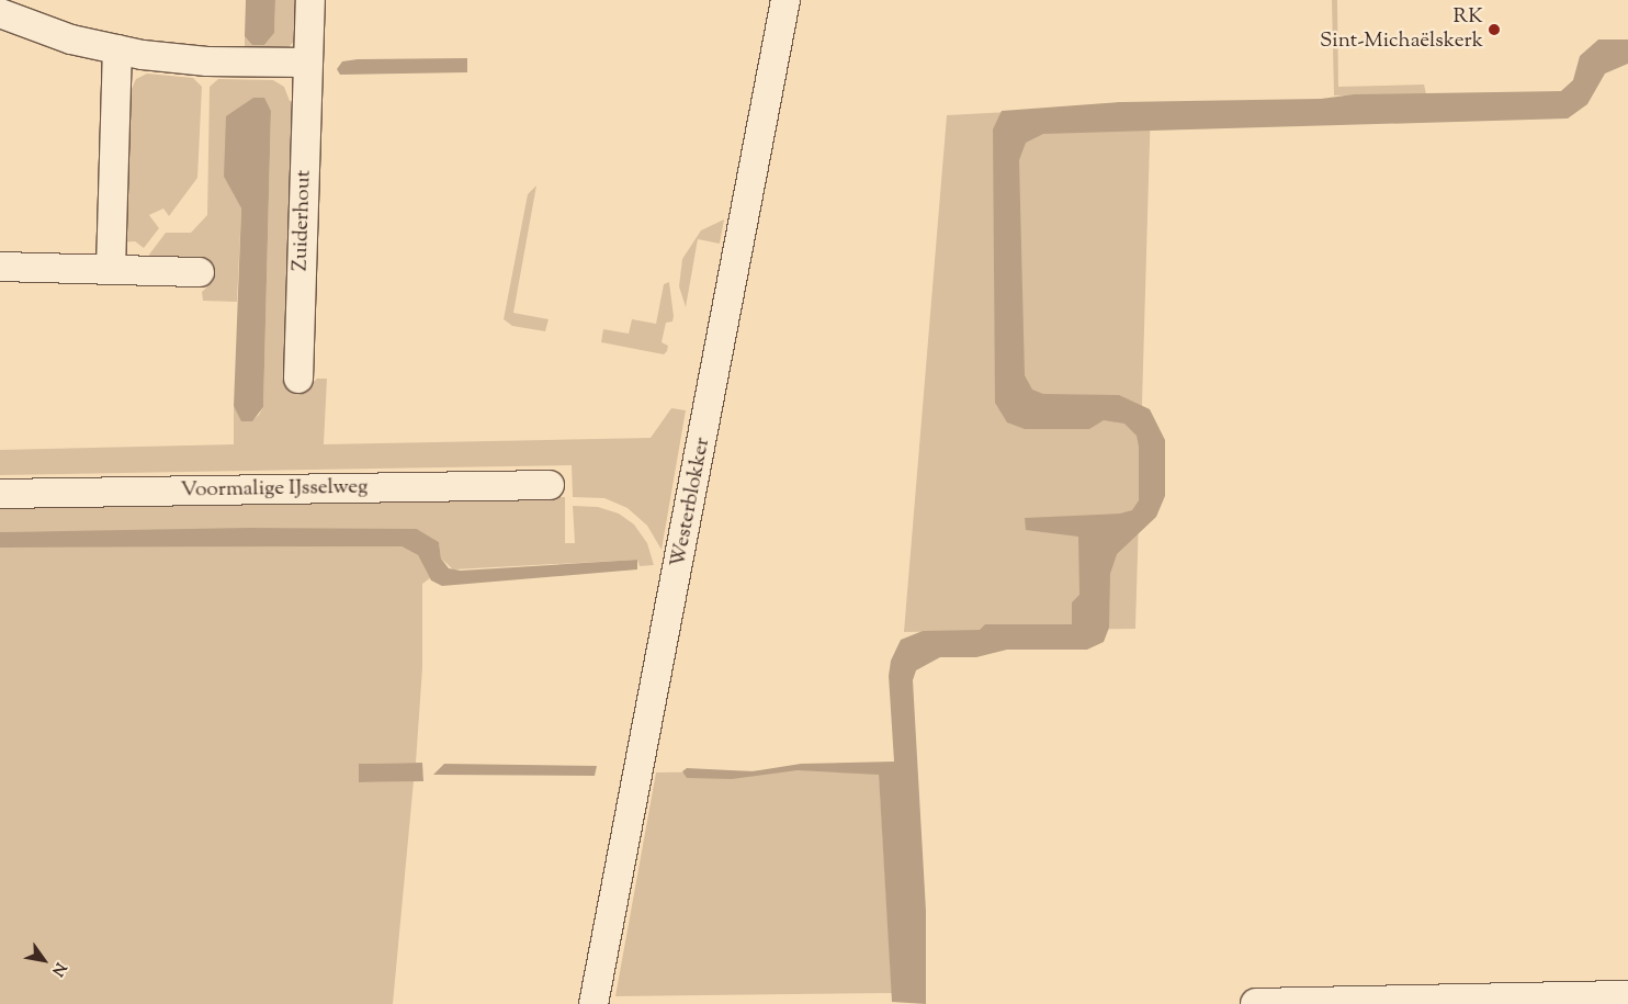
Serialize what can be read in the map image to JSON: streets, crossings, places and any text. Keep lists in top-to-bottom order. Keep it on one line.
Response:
{"streets":{"street":["Zuiderhout","Voormalige IJsselweg","Westerblokker"]},"places":["RK Sint-Michaëlskerk"],"north":"bottom right"}
